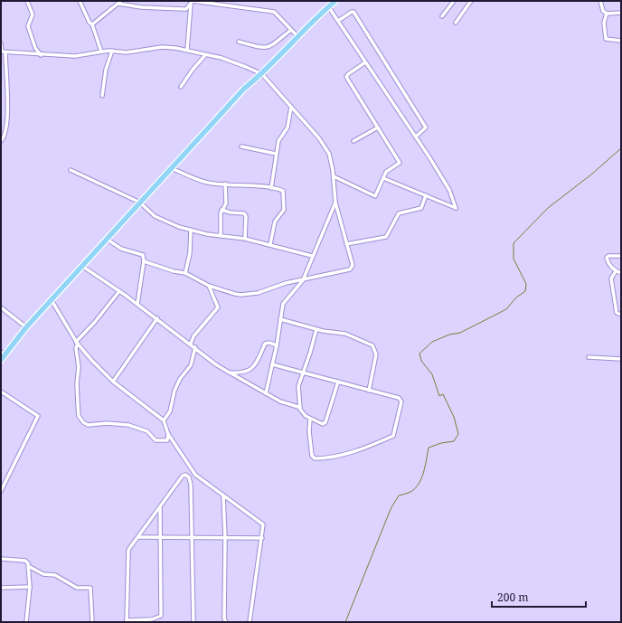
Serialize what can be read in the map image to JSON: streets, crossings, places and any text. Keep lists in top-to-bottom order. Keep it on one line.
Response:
{"scale_bar":"200 m"}
